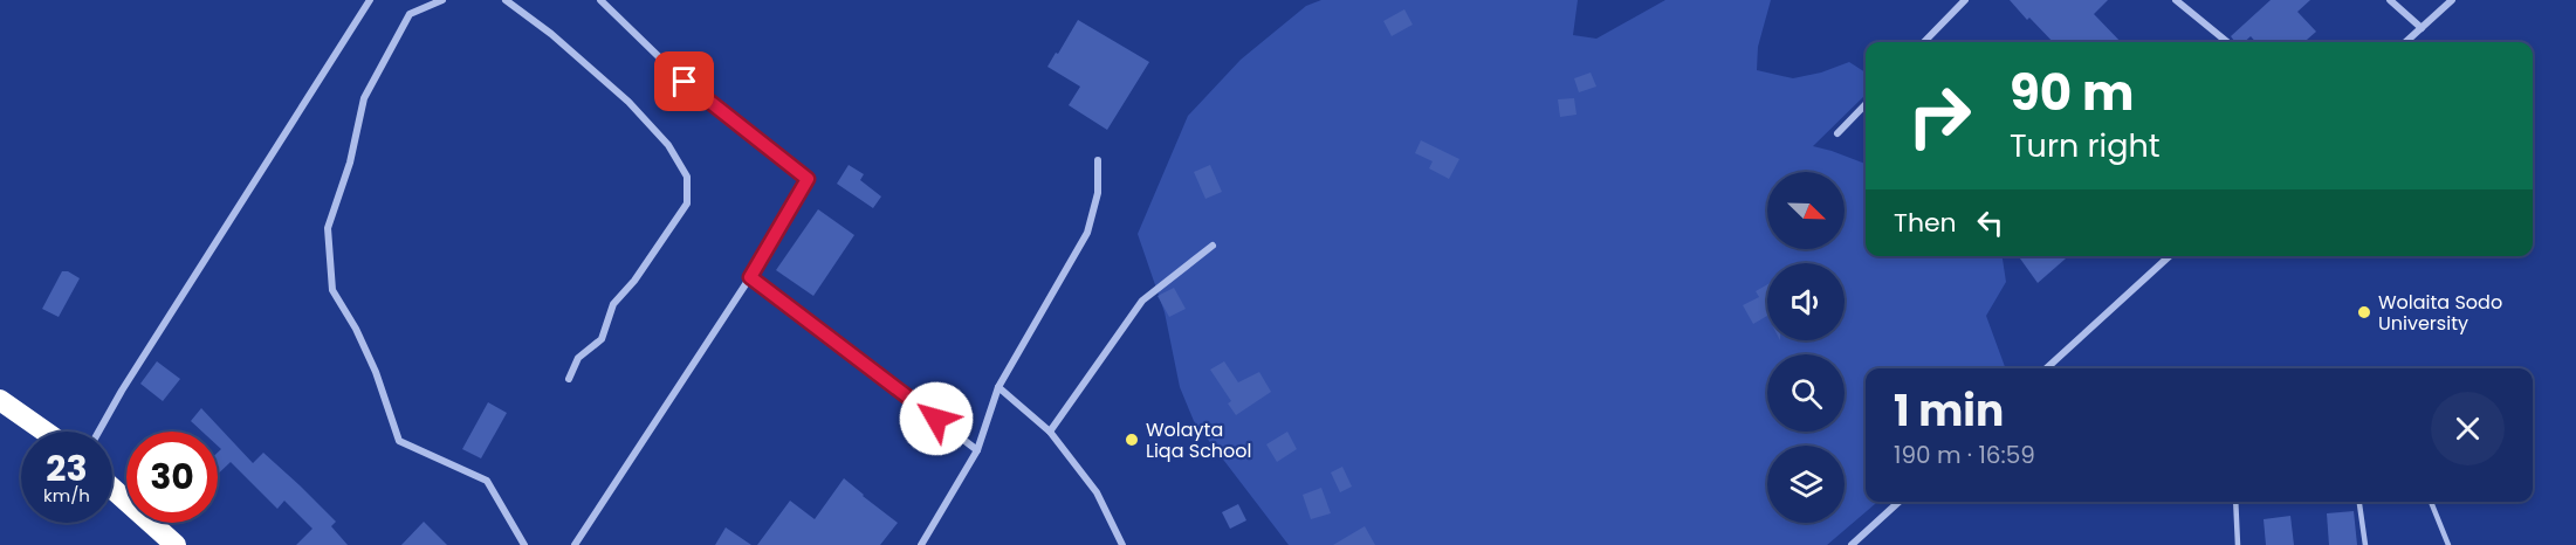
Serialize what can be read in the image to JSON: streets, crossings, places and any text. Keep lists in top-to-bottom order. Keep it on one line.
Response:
{"places":["Wolaita Sodo University","Wolayta Liqa School"],"north":"bottom right","page":{"turn":["90 m","Turn right"],"then":"Then","heading":["1 min","190 m · 16:59"],"speed":"23 km/h","limit":"30"}}
